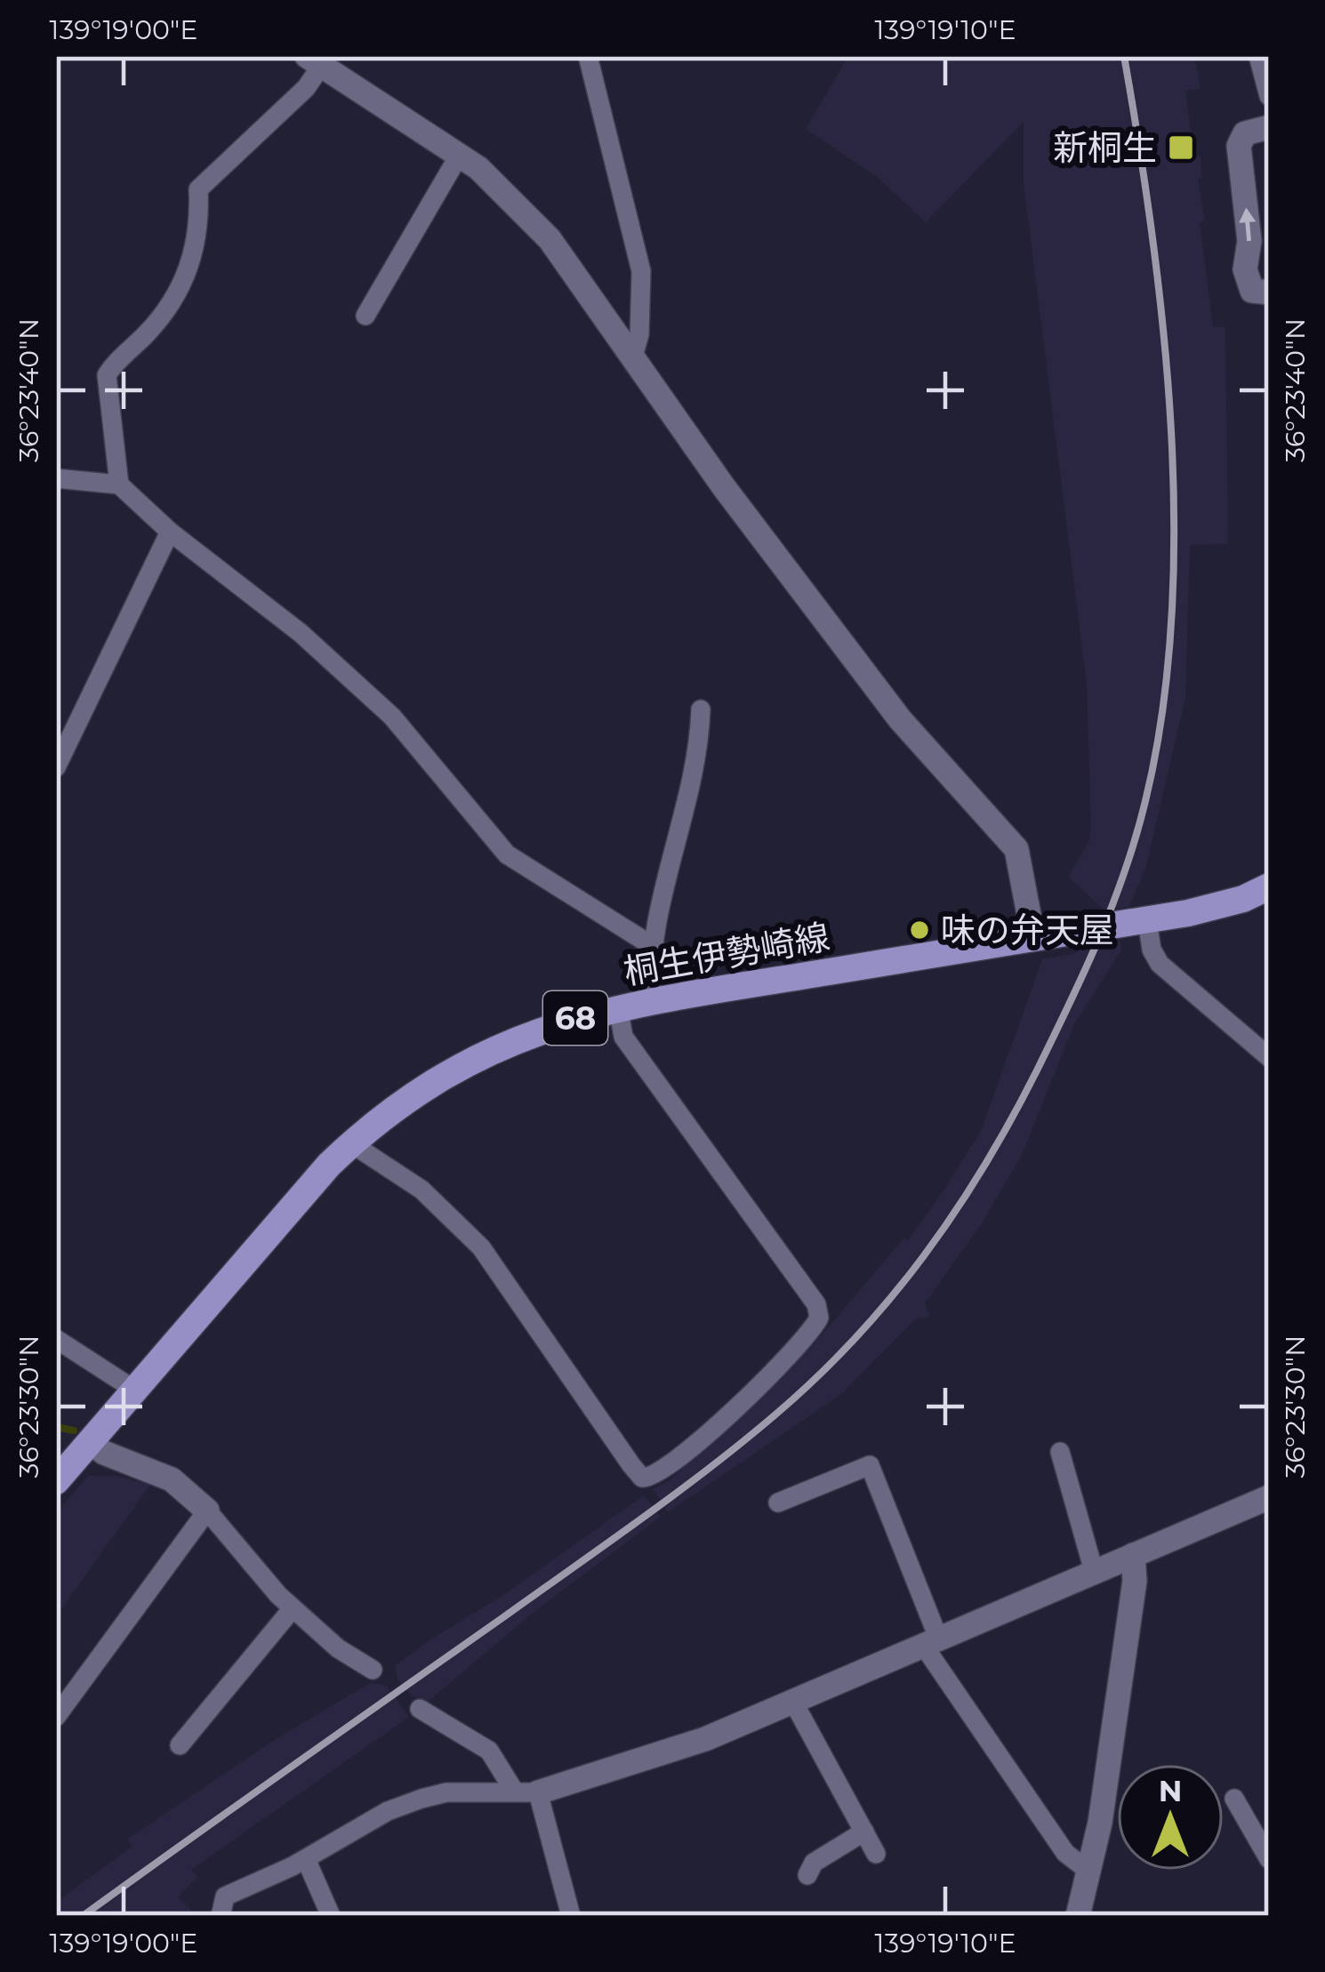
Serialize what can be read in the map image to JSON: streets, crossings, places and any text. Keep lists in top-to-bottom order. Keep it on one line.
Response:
{"streets":{"main road":["桐生伊勢崎線","68"]},"places":{"transit":["新桐生"],"other":["味の弁天屋"]},"north":"top","coordinates":["139°19'00\"E","139°19'10\"E","36°23'40\"N","36°23'30\"N"]}
